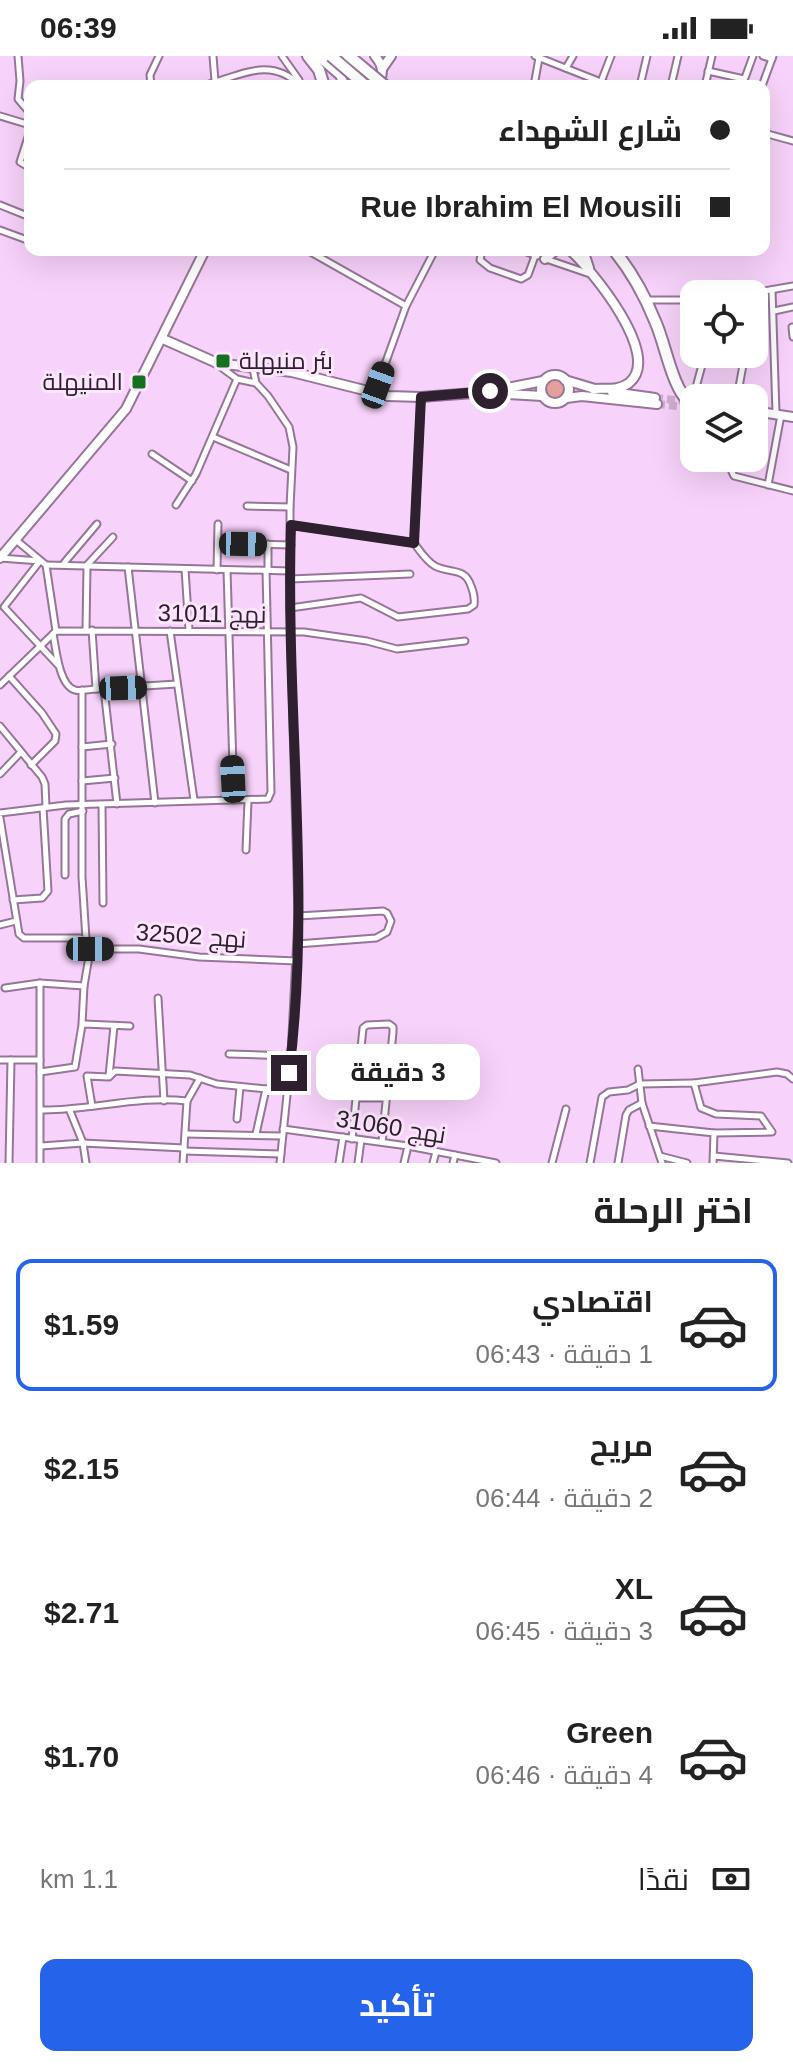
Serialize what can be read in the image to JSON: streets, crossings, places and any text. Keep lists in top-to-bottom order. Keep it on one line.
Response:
{"streets":{"street":["نهج 31011","نهج 32502","نهج 31060"]},"places":{"transit":["بئر منيهلة","المنيهلة"]},"page":{"status":"06:39","banner":["شارع الشهداء","Rue Ibrahim El Mousili"],"bubble":"3 دقيقة","heading":"اختر الرحلة","list":[{"name":"اقتصادي","note":"1 دقيقة · 06:43","value":"$1.59"},{"name":"مريح","note":"2 دقيقة · 06:44","value":"$2.15"},{"name":"XL","note":"3 دقيقة · 06:45","value":"$2.71"},{"name":"Green","note":"4 دقيقة · 06:46","value":"$1.70"}],"pay":["نقدًا","1.1 km"],"buttons":"تأكيد"}}
